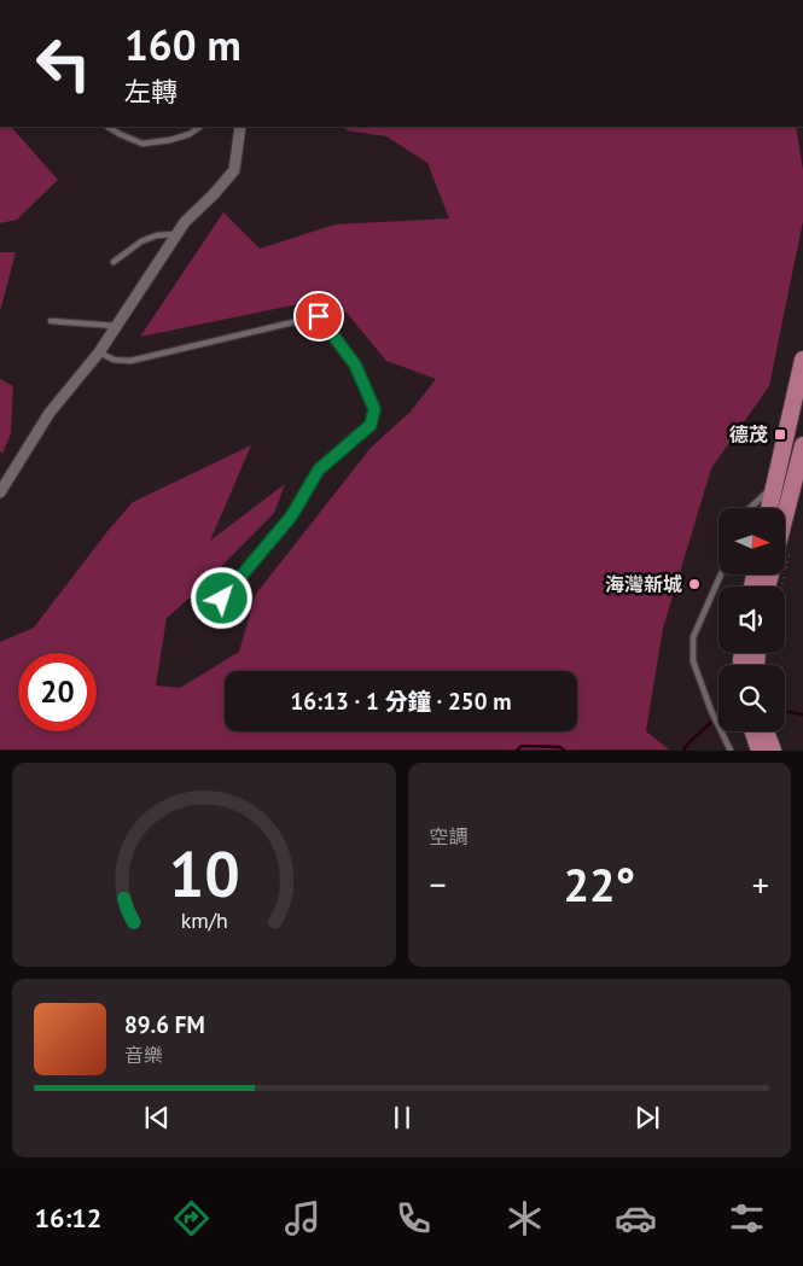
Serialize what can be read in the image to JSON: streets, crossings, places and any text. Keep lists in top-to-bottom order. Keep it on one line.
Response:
{"places":{"transit":["德茂"],"other":["海灣新城"]},"north":"right","page":{"turn":["160 m","左轉"],"limit":"20","trip":"16:13 · 1 分鐘 · 250 m","tile":"空調","heat":["−","22°","+"],"song":["89.6 FM","音樂"],"tabs":"16:12","gauge":["10","km/h"]}}
